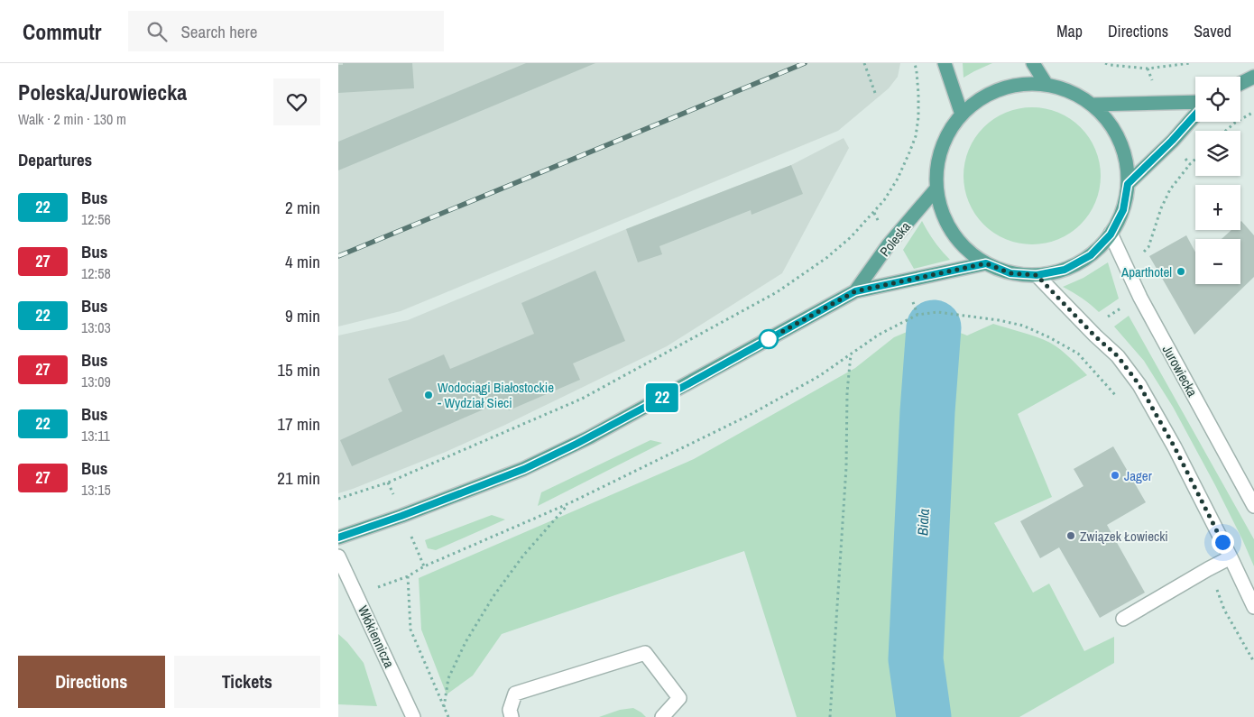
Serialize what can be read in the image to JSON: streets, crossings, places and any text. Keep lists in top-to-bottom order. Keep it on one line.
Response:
{"streets":{"main road":["Poleska"],"street":["Jurowiecka","Włókiennicza"]},"water":["Biala"],"places":["Aparthotel","Wodociągi Białostockie - Wydział Sieci","Jager","Związek Łowiecki"],"lines":["bus line 22"],"page":{"header":"Commutr","search":"Search here","nav":["Map","Directions","Saved"],"heading":[["Poleska/Jurowiecka","Walk · 2 min · 130 m"],"Departures"],"on_map":"22","map_buttons":["+","−"],"list":[{"mark":"22","name":"Bus","note":"12:56","value":"2 min"},{"mark":"27","name":"Bus","note":"12:58","value":"4 min"},{"mark":"22","name":"Bus","note":"13:03","value":"9 min"},{"mark":"27","name":"Bus","note":"13:09","value":"15 min"},{"mark":"22","name":"Bus","note":"13:11","value":"17 min"},{"mark":"27","name":"Bus","note":"13:15","value":"21 min"}],"buttons":["Directions","Tickets"]}}
